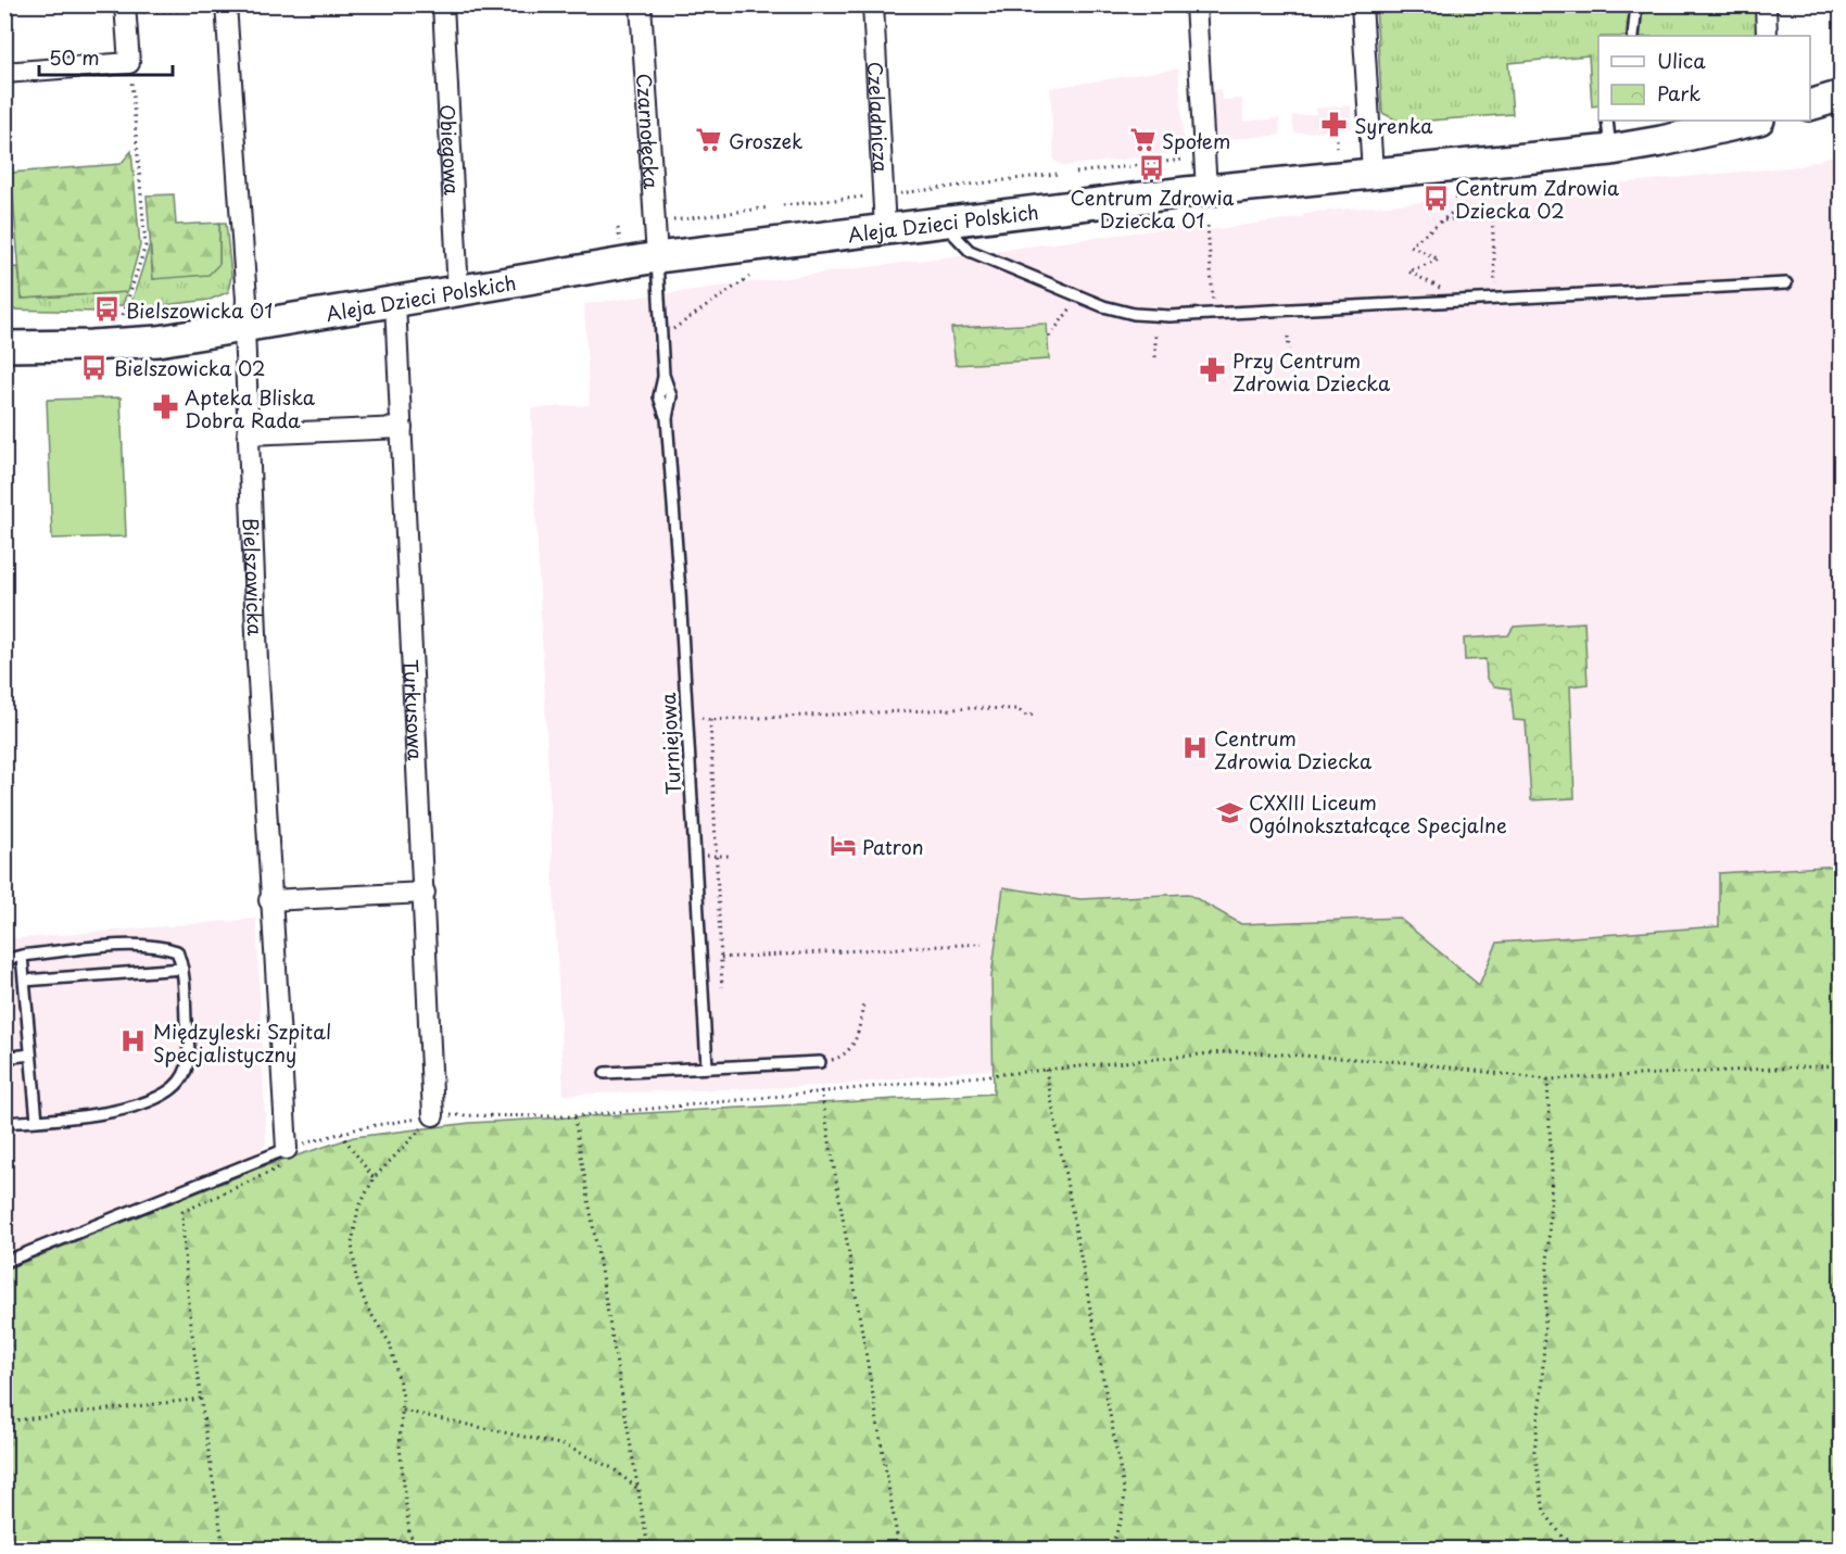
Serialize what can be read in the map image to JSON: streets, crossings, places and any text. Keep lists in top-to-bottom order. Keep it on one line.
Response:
{"streets":{"street":["Czeladnicza","Czarnołęcka","Obiegowa","Aleja Dzieci Polskich","Bielszowicka","Turkusowa"],"lane":["Turniejowa"]},"crossings":[["Czeladnicza","Aleja Dzieci Polskich"],["Czarnołęcka","Aleja Dzieci Polskich"],["Czarnołęcka","Turniejowa"],["Obiegowa","Aleja Dzieci Polskich"],["Aleja Dzieci Polskich","Bielszowicka"],["Aleja Dzieci Polskich","Turkusowa"],["Aleja Dzieci Polskich","Turniejowa"]],"places":{"pharmacy":["Syrenka","Przy Centrum Zdrowia Dziecka","Apteka Bliska Dobra Rada"],"supermarket":["Groszek","Społem"],"bus stop":["Centrum Zdrowia Dziecka 01","Centrum Zdrowia Dziecka 02","Bielszowicka 01","Bielszowicka 02"],"hospital":["Centrum Zdrowia Dziecka","Międzyleski Szpital Specjalistyczny"],"school or university":["CXXIII Liceum Ogólnokształcące Specjalne"],"hotel":["Patron"]},"legend":["Ulica","Park"],"scale_bar":"50 m"}
